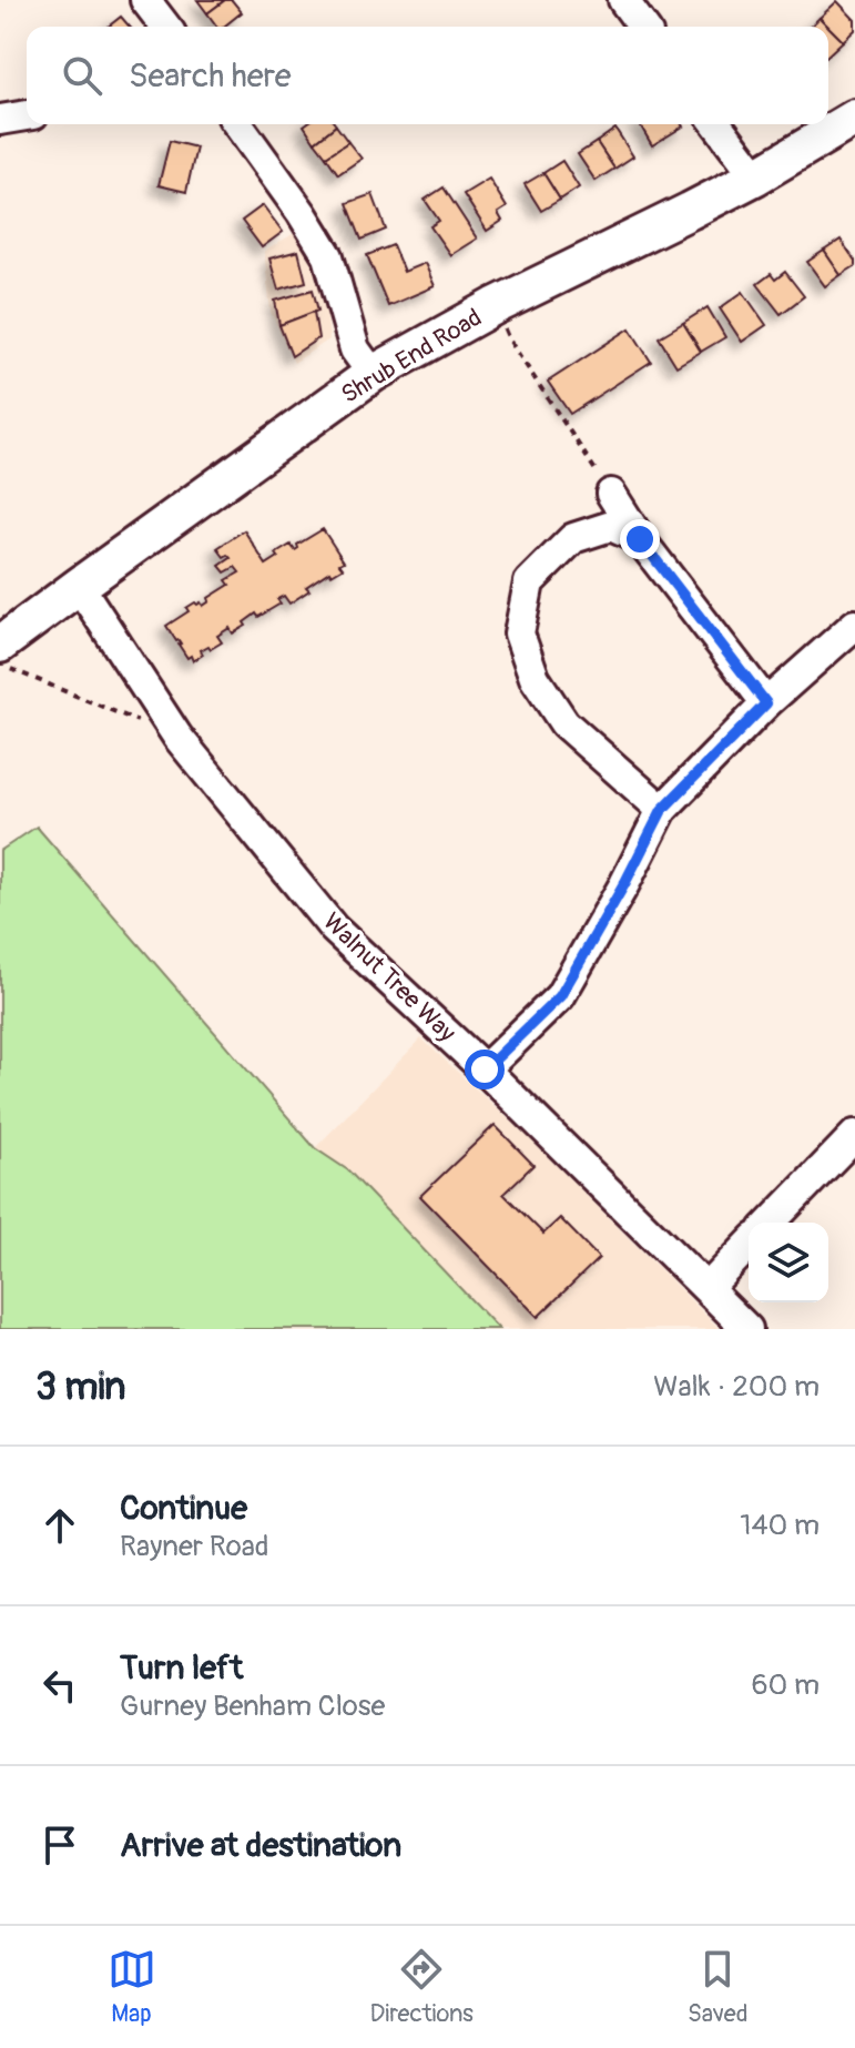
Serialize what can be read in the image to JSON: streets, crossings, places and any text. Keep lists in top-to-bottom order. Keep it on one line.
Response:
{"streets":{"main road":["Shrub End Road"],"street":["Walnut Tree Way"]},"crossings":[["Shrub End Road","Walnut Tree Way"]],"page":{"search":"Search here","heading":["3 min","Walk · 200 m"],"list":[["Continue","Rayner Road","140 m"],["Turn left","Gurney Benham Close","60 m"],"Arrive at destination"],"nav":["Map","Directions","Saved"]}}
